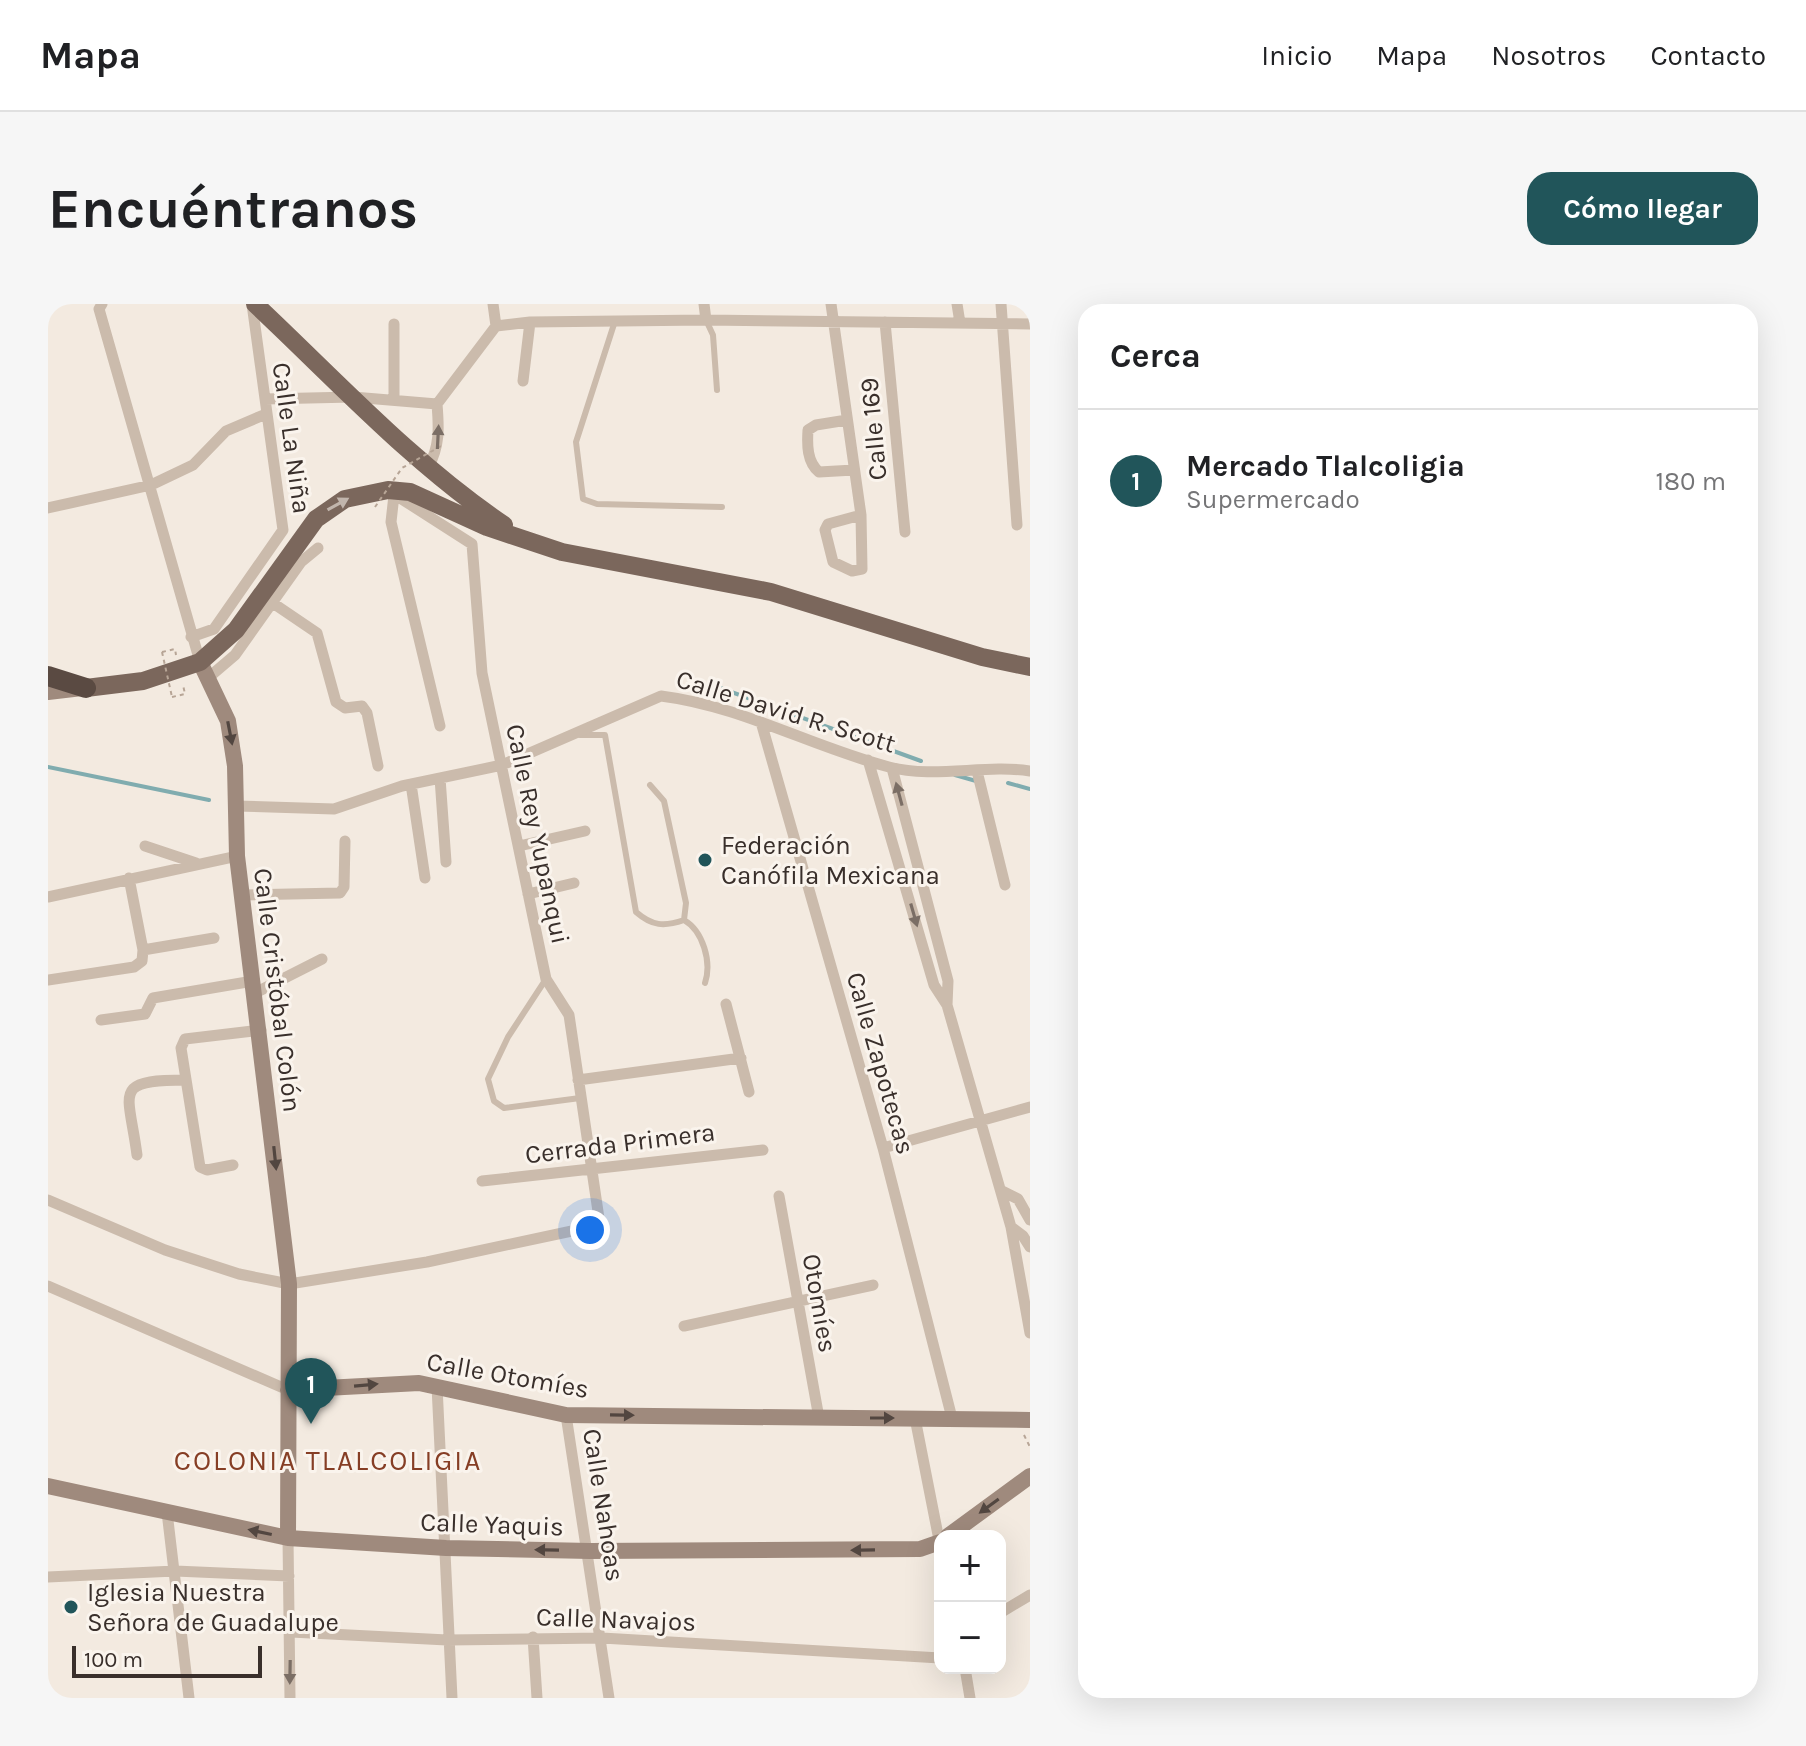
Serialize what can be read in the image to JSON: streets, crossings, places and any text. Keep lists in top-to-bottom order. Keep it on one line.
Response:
{"streets":{"street":["Calle 169","Calle La Niña","Calle David R. Scott","Calle Rey Yupanqui","Calle Cristóbal Colón","Calle Zapotecas","Cerrada Primera","Otomíes","Calle Otomíes","Calle Nahoas","Calle Yaquis","Calle Navajos"]},"crossings":[["Calle La Niña","Calle Cristóbal Colón"],["Calle David R. Scott","Calle Rey Yupanqui"],["Calle David R. Scott","Calle Cristóbal Colón"],["Calle David R. Scott","Calle Zapotecas"],["Calle Rey Yupanqui","Calle Cristóbal Colón"],["Calle Rey Yupanqui","Cerrada Primera"],["Calle Cristóbal Colón","Calle Otomíes"],["Calle Cristóbal Colón","Calle Yaquis"],["Calle Cristóbal Colón","Calle Navajos"],["Calle Zapotecas","Calle Otomíes"],["Otomíes","Calle Otomíes"],["Calle Otomíes","Calle Nahoas"],["Calle Nahoas","Calle Yaquis"],["Calle Nahoas","Calle Navajos"]],"one_way":["Calle Yaquis"],"districts":["COLONIA TLALCOLIGIA"],"places":["Federación Canófila Mexicana","Iglesia Nuestra Señora de Guadalupe"],"scale_bar":"100 m","page":{"header":"Mapa","nav":["Inicio","Mapa","Nosotros","Contacto"],"buttons":"Cómo llegar","title":"Encuéntranos","heading":"Cerca","list":[{"mark":"1","name":"Mercado Tlalcoligia","note":"Supermercado","value":"180 m"}],"pins":"1","map_buttons":["+","−"],"scale":"100 m"}}
